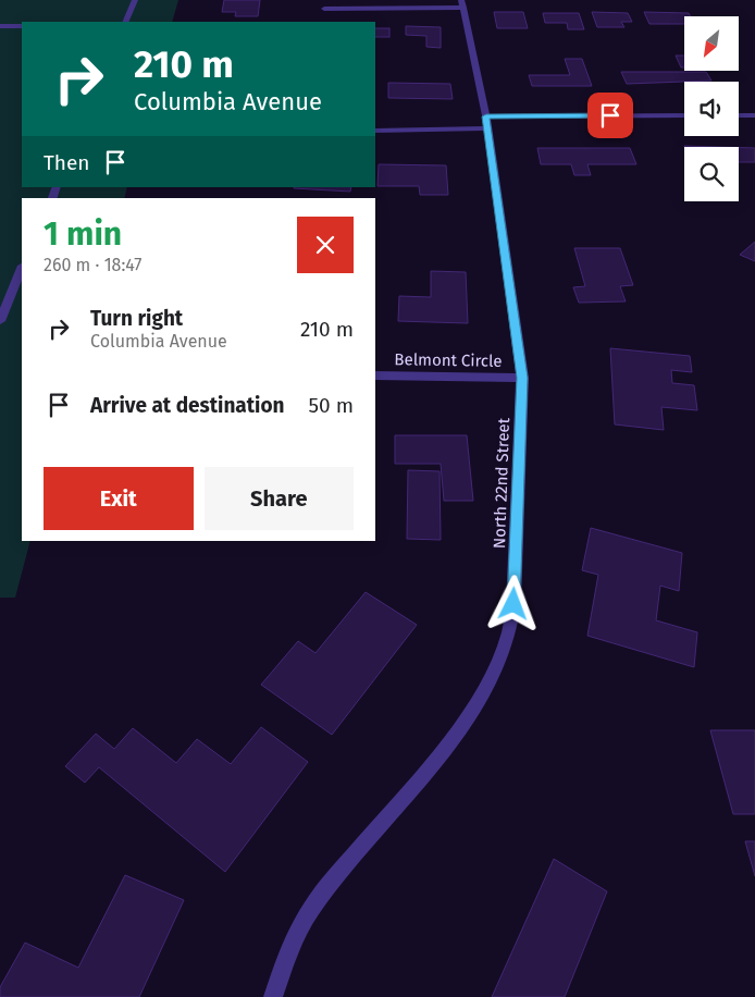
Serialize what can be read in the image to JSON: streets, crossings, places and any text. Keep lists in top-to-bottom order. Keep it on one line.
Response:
{"streets":{"street":["Belmont Circle","North 22nd Street"]},"crossings":[["Belmont Circle","North 22nd Street"]],"north":"bottom left","page":{"turn":["210 m","Columbia Avenue"],"then":"Then","heading":["1 min","260 m · 18:47"],"list":[{"name":"Turn right","note":"Columbia Avenue","value":"210 m"},{"name":"Arrive at destination","value":"50 m"}],"buttons":["Exit","Share"]}}
